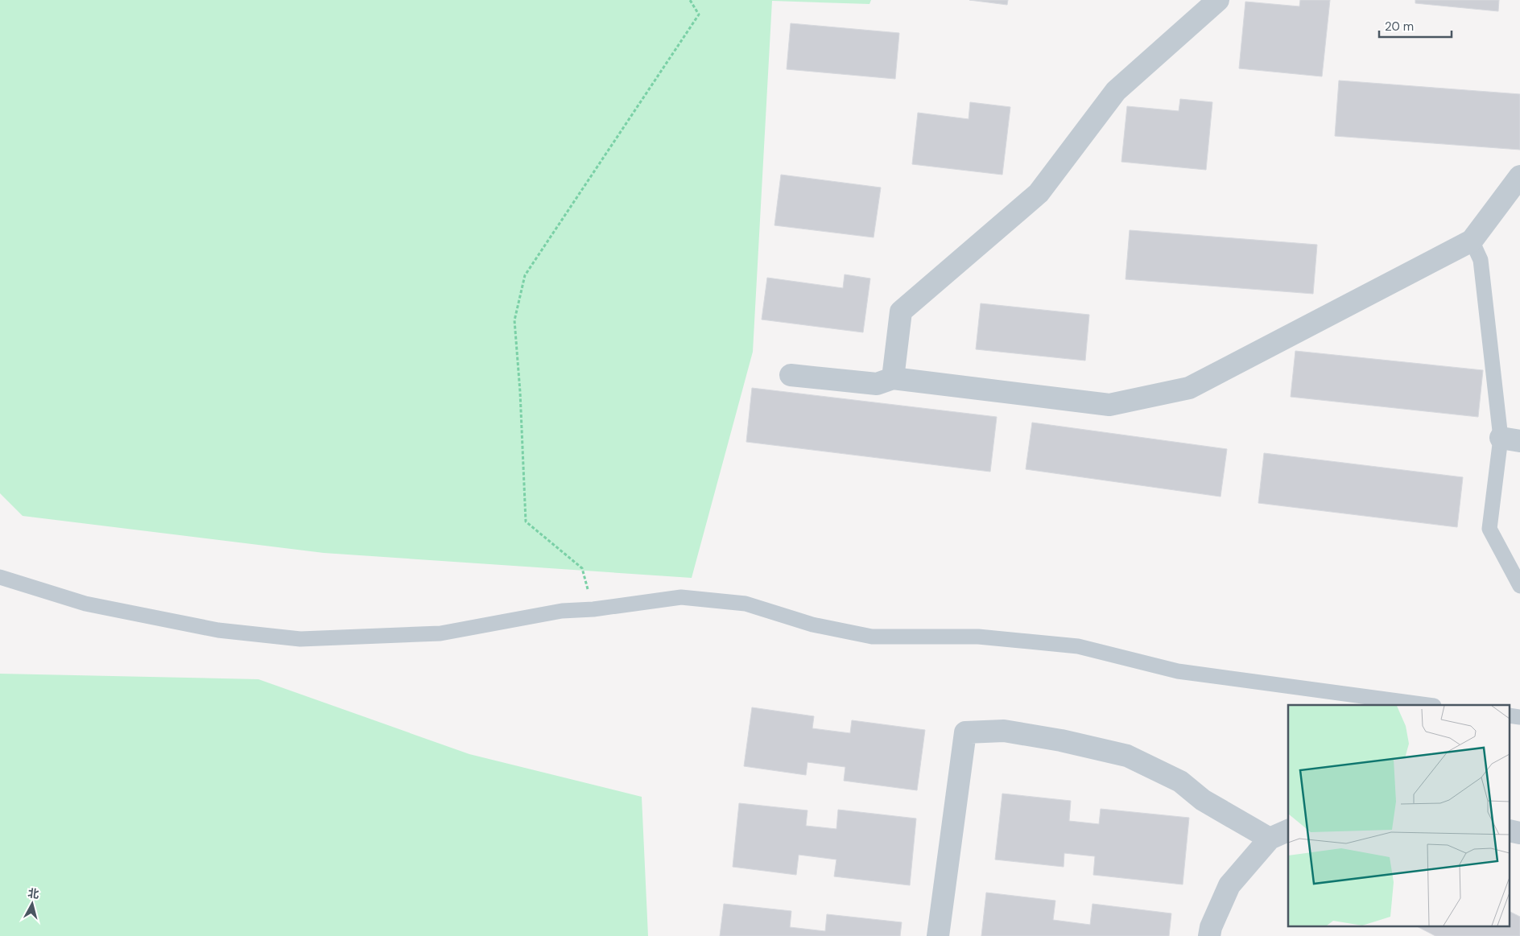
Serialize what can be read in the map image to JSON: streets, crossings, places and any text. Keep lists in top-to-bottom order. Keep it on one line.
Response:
{"scale_bar":"20 m","north":"top"}
